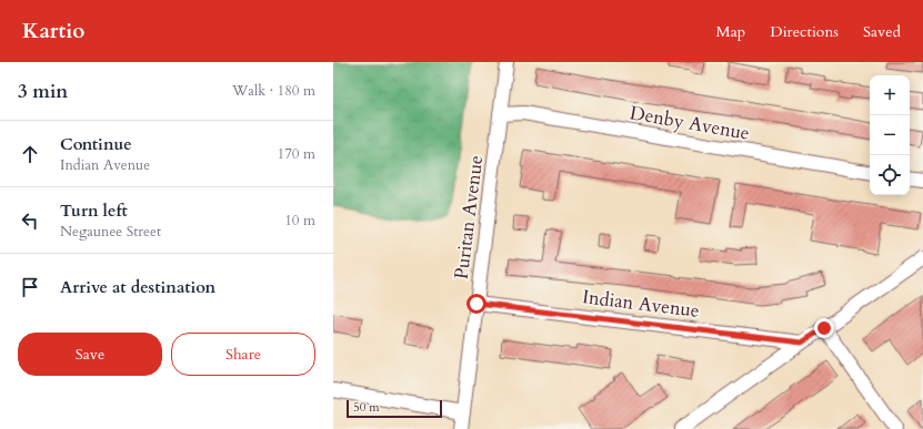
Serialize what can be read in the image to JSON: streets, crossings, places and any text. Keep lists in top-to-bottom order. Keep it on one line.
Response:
{"streets":{"street":["Denby Avenue","Puritan Avenue","Indian Avenue"]},"crossings":[["Denby Avenue","Puritan Avenue"],["Puritan Avenue","Indian Avenue"]],"scale_bar":"50 m","page":{"header":"Kartio","nav":["Map","Directions","Saved"],"heading":["3 min","Walk · 180 m"],"map_buttons":["+","−"],"list":[["Continue","Indian Avenue","170 m"],["Turn left","Negaunee Street","10 m"],"Arrive at destination"],"buttons":["Save","Share"],"scale":"50 m"}}
